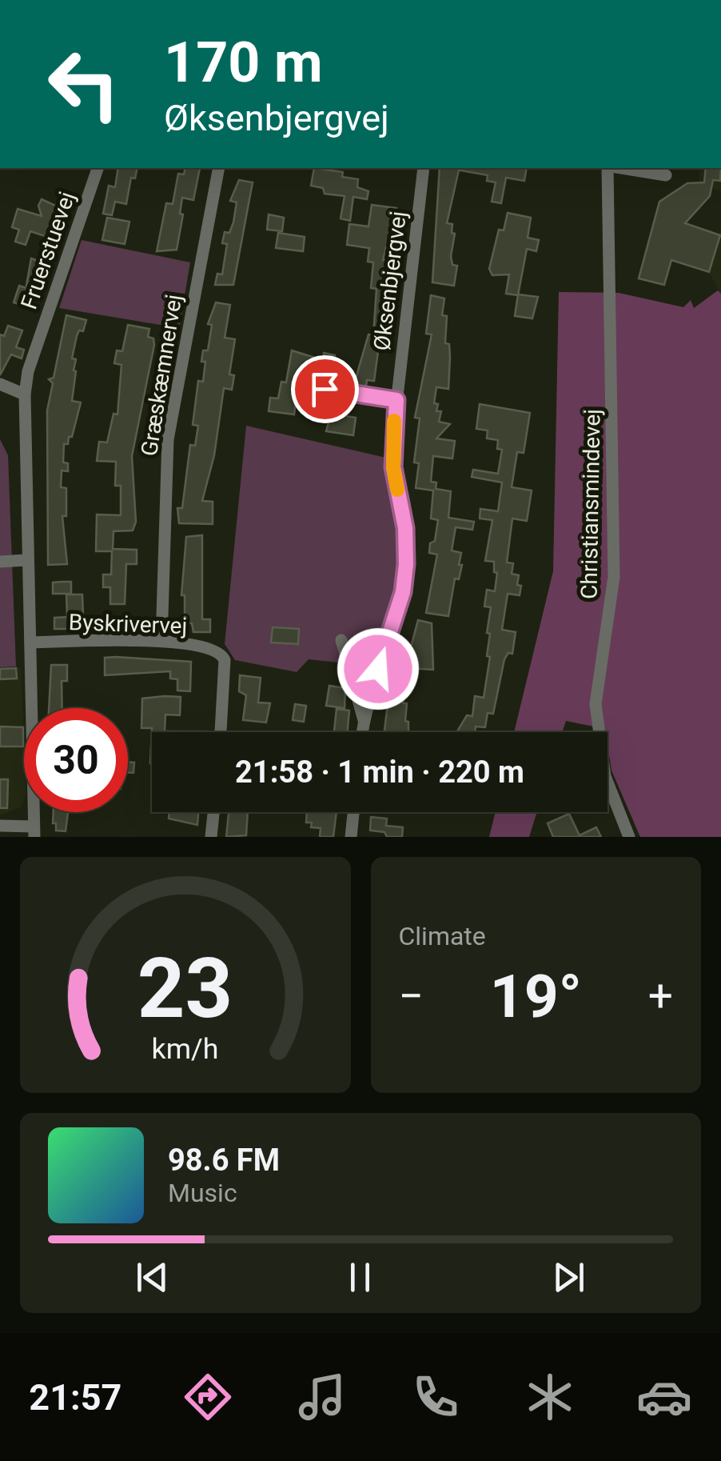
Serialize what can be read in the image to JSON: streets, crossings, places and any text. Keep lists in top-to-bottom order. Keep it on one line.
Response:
{"streets":{"street":["Fruerstuevej","Øksenbjergvej","Græskæmnervej","Christiansmindevej","Byskrivervej"]},"crossings":[["Fruerstuevej","Byskrivervej"],["Græskæmnervej","Byskrivervej"]],"page":{"turn":["170 m","Øksenbjergvej"],"limit":"30","trip":"21:58 · 1 min · 220 m","tile":"Climate","heat":["−","19°","+"],"song":["98.6 FM","Music"],"tabs":"21:57","gauge":["23","km/h"]}}
